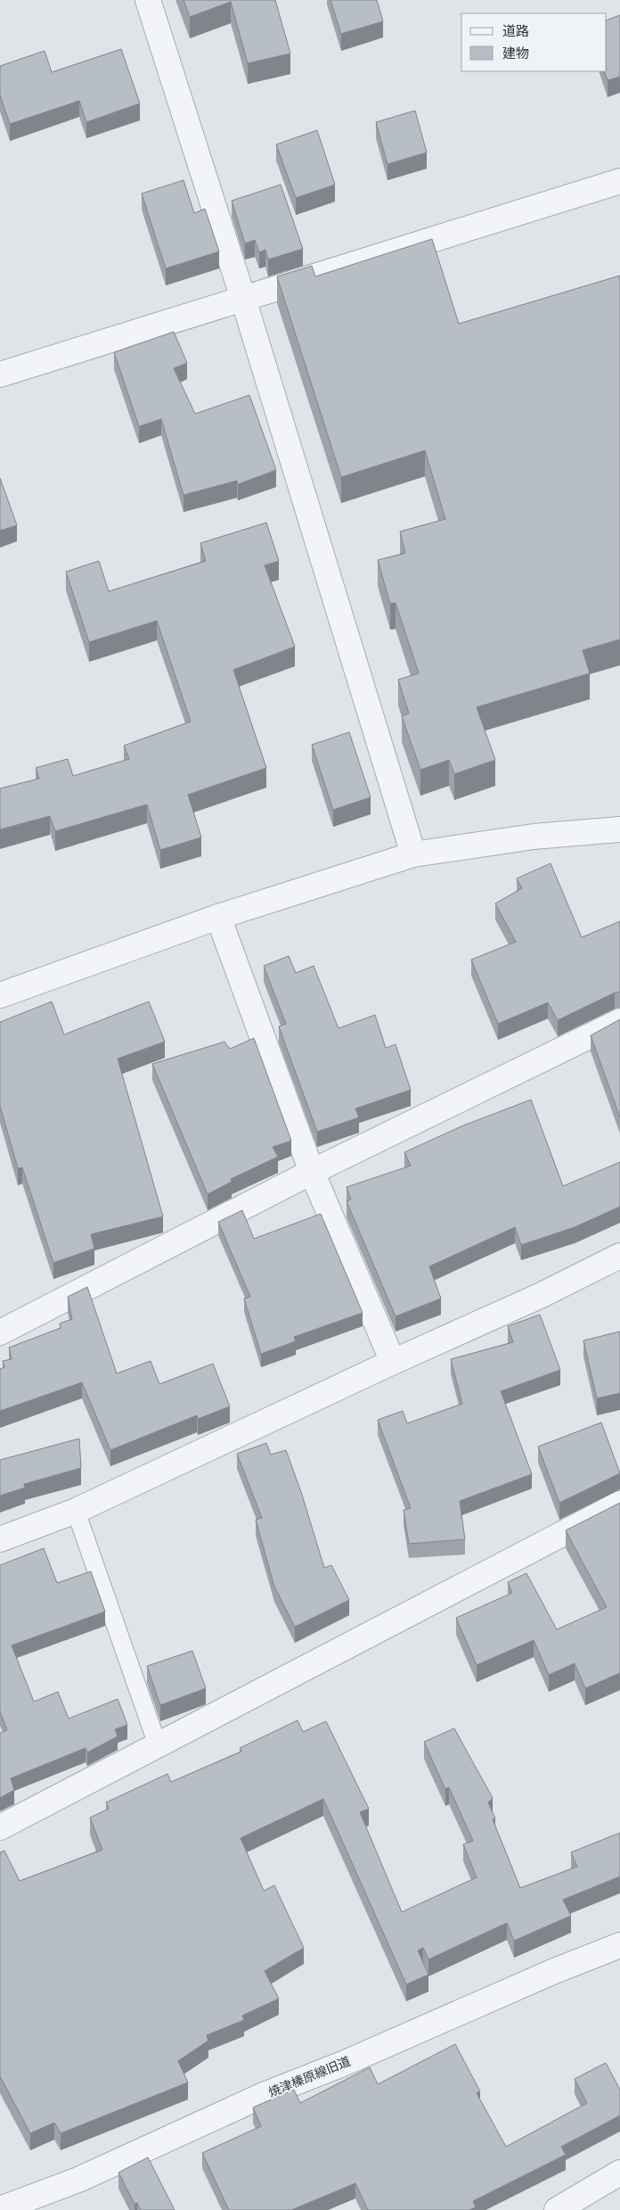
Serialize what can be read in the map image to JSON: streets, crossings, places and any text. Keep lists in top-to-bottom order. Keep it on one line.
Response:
{"streets":{"street":["焼津榛原線旧道"]},"legend":["道路","建物"]}
